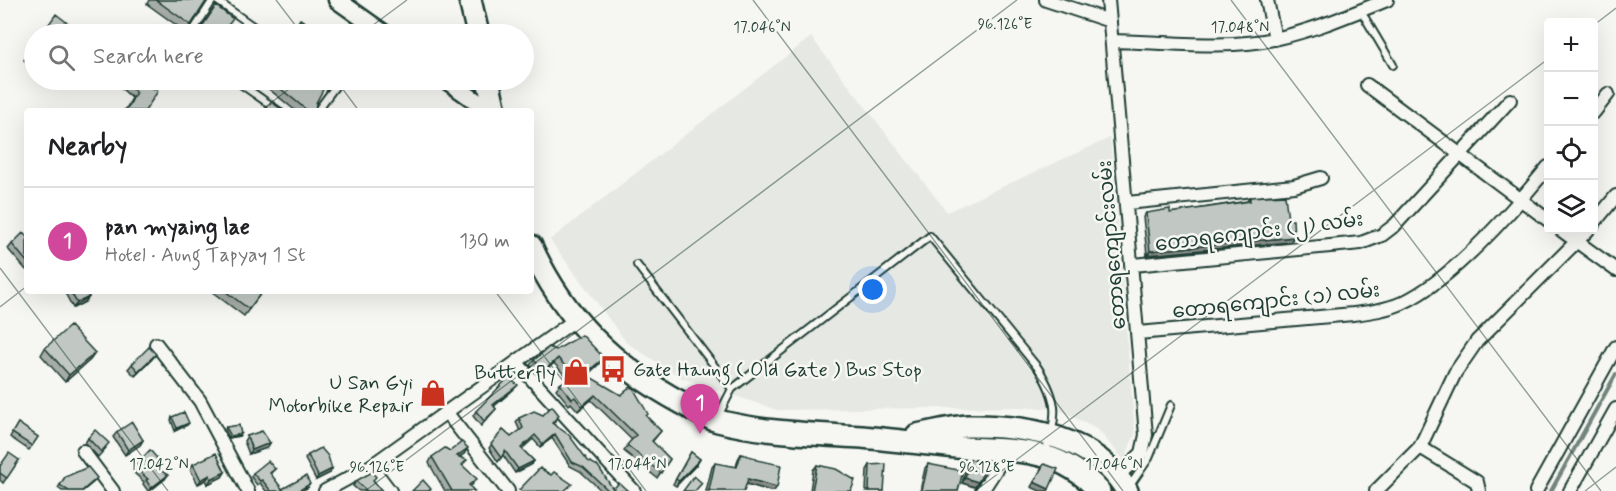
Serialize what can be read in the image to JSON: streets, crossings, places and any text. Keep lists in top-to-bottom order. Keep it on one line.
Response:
{"streets":{"street":["တောရကျောင်း (၂) လမ်း","တောရကျောင်းလမ်း","တောရကျောင်း (၁) လမ်း"]},"crossings":[["တောရကျောင်း (၂) လမ်း","တောရကျောင်းလမ်း"],["တောရကျောင်းလမ်း","တောရကျောင်း (၁) လမ်း"]],"places":{"bus stop":["Gate Haung ( Old Gate ) Bus Stop"],"shop":["Butterfly","U San Gyi Motorbike Repair"]},"page":{"map_buttons":["+","−"],"search":"Search here","heading":"Nearby","list":[{"mark":"1","name":"pan myaing lae","note":"Hotel · Aung Tapyay 1 St","value":"130 m"}],"pins":"1"},"coordinates":["96.126°E","17.046°N","17.048°N","17.042°N","17.044°N","96.128°E"]}
